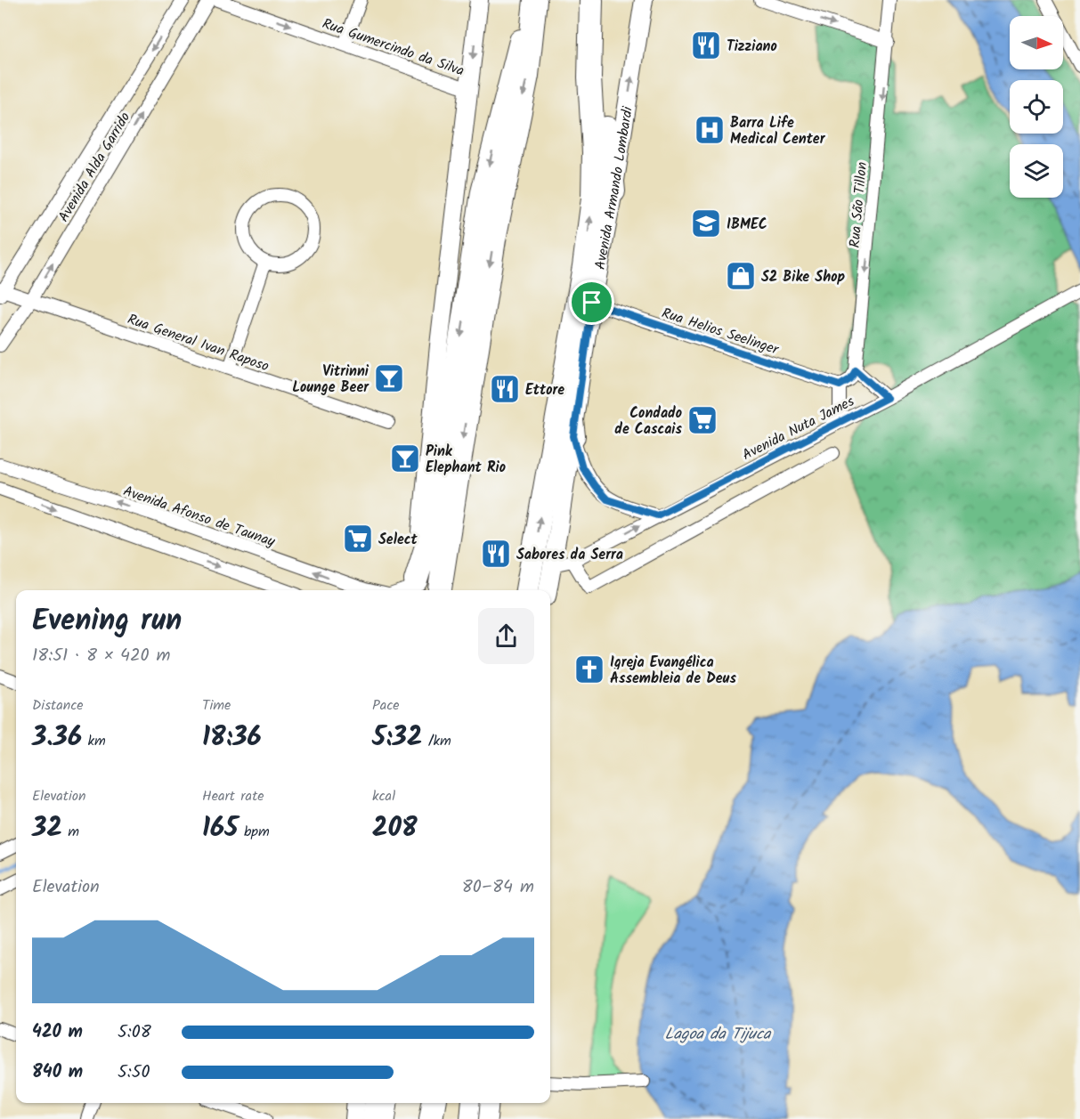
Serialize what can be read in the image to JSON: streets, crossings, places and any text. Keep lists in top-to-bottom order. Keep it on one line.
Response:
{"streets":{"highway":["Avenida Armando Lombardi"],"street":["Rua Gumercindo da Silva","Avenida Alda Garrido","Rua São Tillon","Rua Helios Seelinger","Rua General Ivan Raposo","Avenida Nuta James","Avenida Afonso de Taunay"]},"crossings":[["Avenida Alda Garrido","Rua General Ivan Raposo"],["Avenida Armando Lombardi","Rua Helios Seelinger"],["Avenida Armando Lombardi","Avenida Nuta James"]],"one_way":["Rua Gumercindo da Silva","Rua São Tillon"],"water":["Lagoa da Tijuca"],"places":{"restaurant":["Tizziano","Ettore","Sabores da Serra"],"hospital":["Barra Life Medical Center"],"school or university":["IBMEC"],"shop":["S2 Bike Shop"],"bar":["Vitrinni Lounge Beer","Pink Elephant Rio"],"supermarket":["Condado de Cascais","Select"],"church":["Igreja Evangélica Assembleia de Deus"]},"north":"right","page":{"heading":["Evening run","18:51 · 8 × 420 m"],"stats":[["Distance","3.36 km"],["Time","18:36"],["Pace","5:32 /km"],["Elevation","32 m"],["Heart rate","165 bpm"],["kcal","208"]],"chart":["Elevation","80–84 m"],"list":[{"name":"420 m","note":"5:08"},{"name":"840 m","note":"5:50"}]}}
